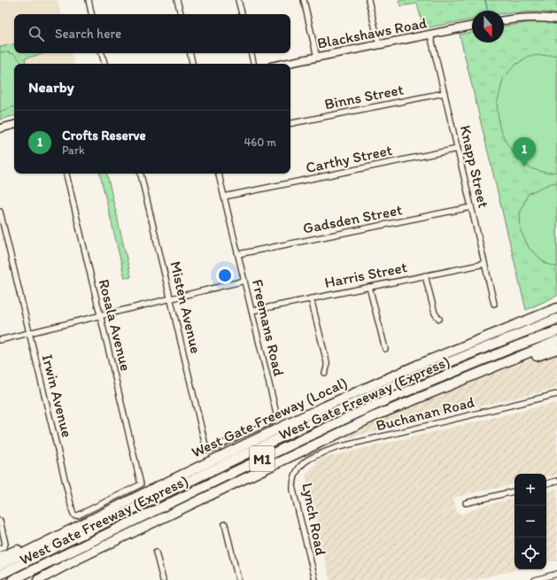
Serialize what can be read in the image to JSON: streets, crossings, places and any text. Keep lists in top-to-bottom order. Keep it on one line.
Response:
{"streets":{"highway":["West Gate Freeway (Express)","West Gate Freeway (Local)","M1"],"main road":["Blackshaws Road"],"street":["Binns Street","Carthy Street","Knapp Street","Gadsden Street","Harris Street","Misten Avenue","Rosala Avenue","Freemans Road","Irwin Avenue","Buchanan Road","Lynch Road"]},"crossings":[["Blackshaws Road","Knapp Street"],["Binns Street","Knapp Street"],["Carthy Street","Knapp Street"],["Carthy Street","Freemans Road"],["Knapp Street","Gadsden Street"],["Knapp Street","Harris Street"],["Gadsden Street","Freemans Road"],["Harris Street","Freemans Road"],["Misten Avenue","Freemans Road"],["Rosala Avenue","Irwin Avenue"],["Buchanan Road","Lynch Road"]],"north":"bottom","page":{"search":"Search here","heading":"Nearby","list":[{"mark":"1","name":"Crofts Reserve","note":"Park","value":"460 m"}],"pins":"1","map_buttons":["+","−"]}}
